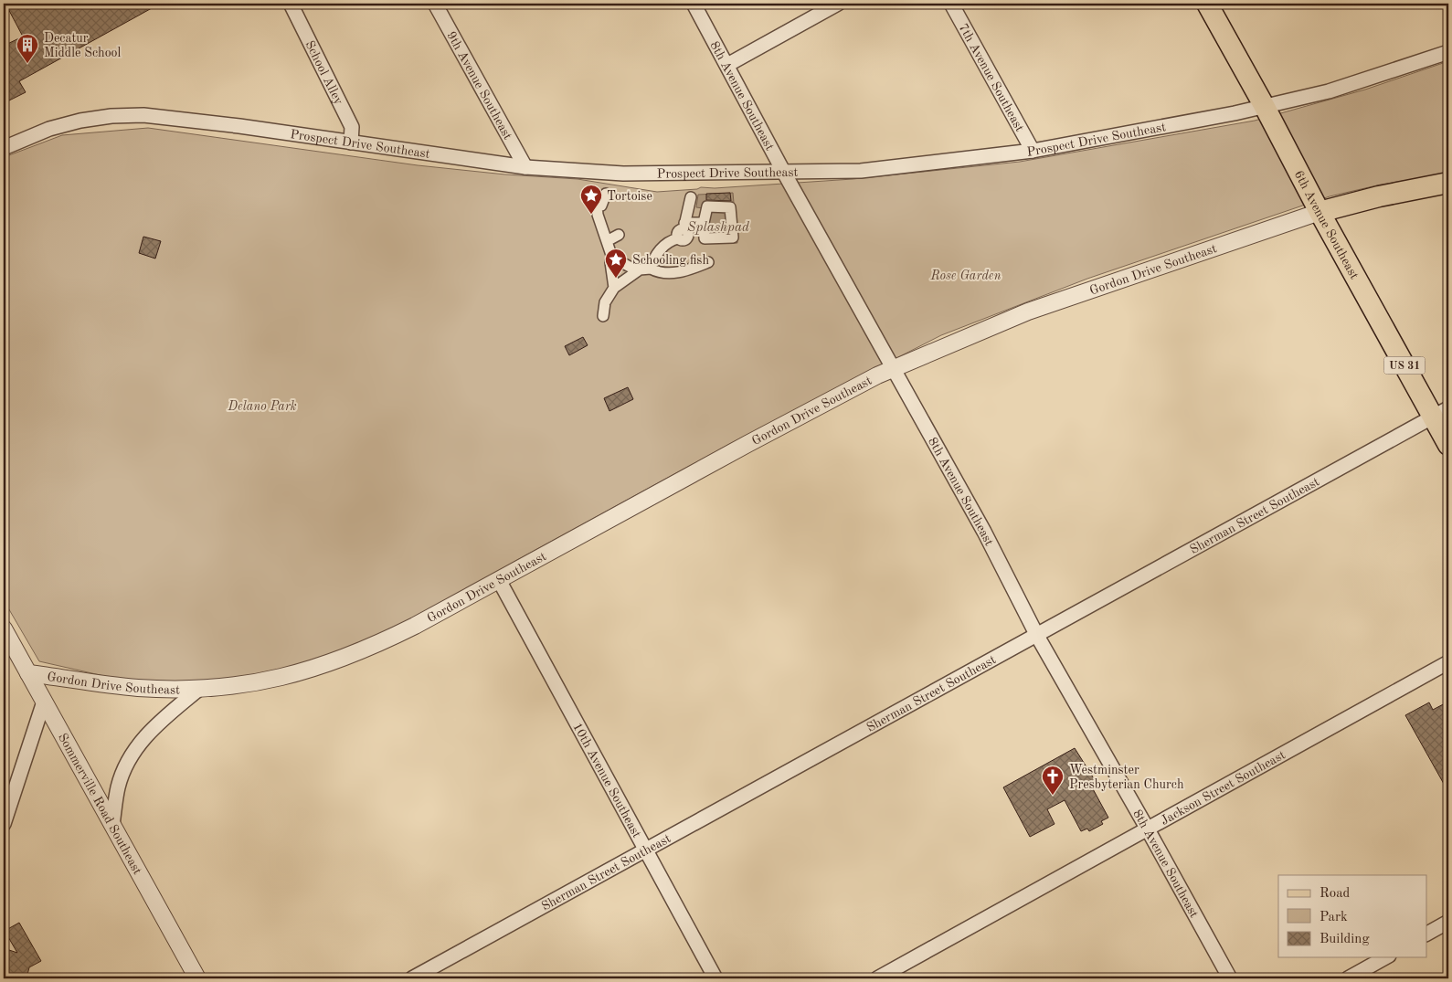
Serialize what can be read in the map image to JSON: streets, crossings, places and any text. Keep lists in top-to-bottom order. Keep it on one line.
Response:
{"streets":{"main road":["6th Avenue Southeast","Gordon Drive Southeast","US 31"],"street":["School Alley","7th Avenue Southeast","9th Avenue Southeast","8th Avenue Southeast","Prospect Drive Southeast","Sherman Street Southeast","10th Avenue Southeast","Jackson Street Southeast","Sommerville Road Southeast"]},"crossings":[["School Alley","Prospect Drive Southeast"],["7th Avenue Southeast","Prospect Drive Southeast"],["9th Avenue Southeast","Prospect Drive Southeast"],["8th Avenue Southeast","Prospect Drive Southeast"],["8th Avenue Southeast","Gordon Drive Southeast"],["8th Avenue Southeast","Sherman Street Southeast"],["8th Avenue Southeast","Jackson Street Southeast"],["Prospect Drive Southeast","6th Avenue Southeast"],["6th Avenue Southeast","Gordon Drive Southeast"],["6th Avenue Southeast","Sherman Street Southeast"],["Gordon Drive Southeast","10th Avenue Southeast"],["Gordon Drive Southeast","Sommerville Road Southeast"],["Sherman Street Southeast","10th Avenue Southeast"]],"water":["Splashpad"],"parks":["Rose Garden","Delano Park"],"places":{"building":["Decatur Middle School"],"place":["Tortoise","Schooling fish"],"church":["Westminster Presbyterian Church"]},"legend":["Road","Park","Building"]}
